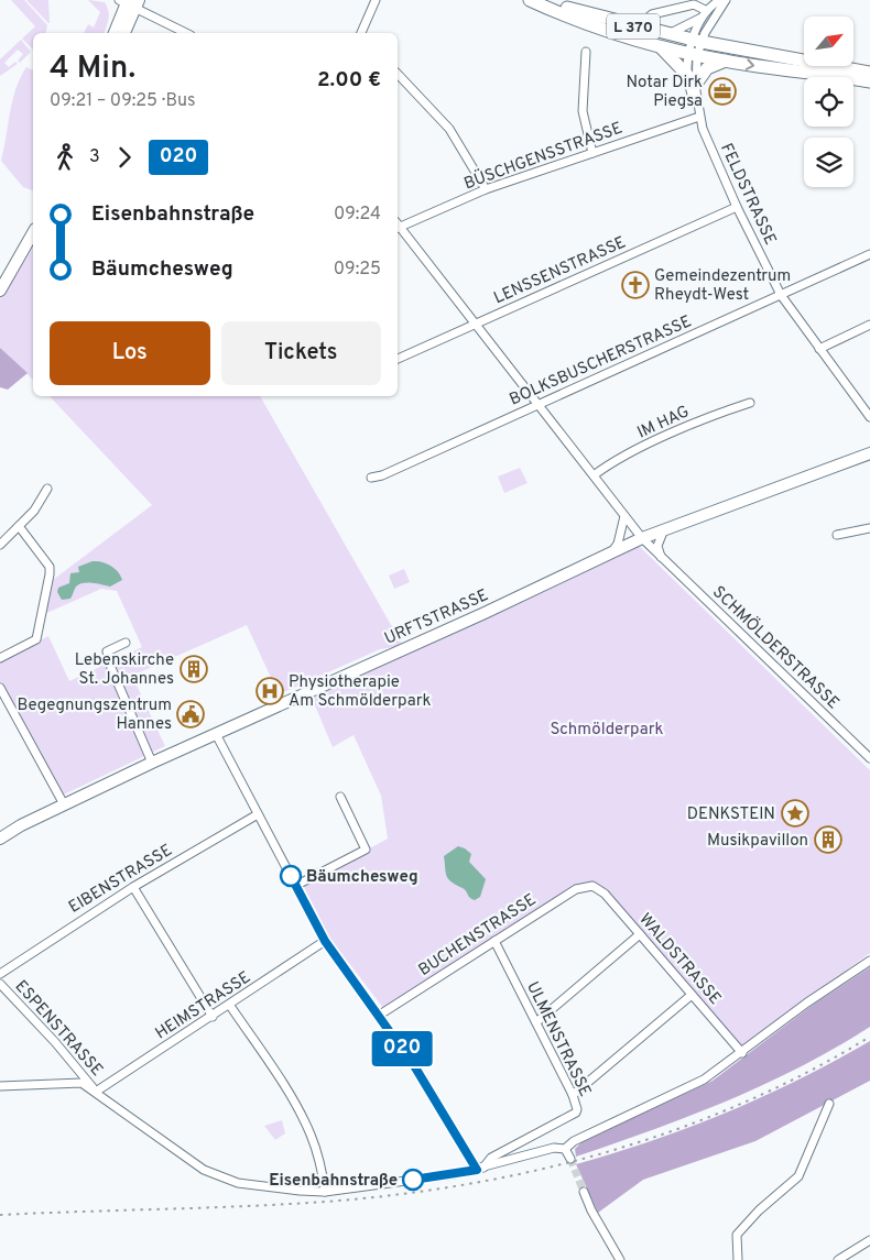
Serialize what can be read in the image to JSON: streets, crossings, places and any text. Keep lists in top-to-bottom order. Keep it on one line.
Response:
{"streets":{"main road":["L 370"],"street":["BÜSCHGENSSTRASSE","FELDSTRASSE","LENSSENSTRASSE","BOLKSBUSCHERSTRASSE","IM HAG","URFTSTRASSE","SCHMÖLDERSTRASSE","EIBENSTRASSE","BUCHENSTRASSE","WALDSTRASSE","HEIMSTRASSE","ESPENSTRASSE","ULMENSTRASSE"]},"crossings":[["L 370","FELDSTRASSE"],["BÜSCHGENSSTRASSE","FELDSTRASSE"],["FELDSTRASSE","LENSSENSTRASSE"],["FELDSTRASSE","BOLKSBUSCHERSTRASSE"],["LENSSENSTRASSE","SCHMÖLDERSTRASSE"],["BOLKSBUSCHERSTRASSE","SCHMÖLDERSTRASSE"],["IM HAG","SCHMÖLDERSTRASSE"],["URFTSTRASSE","SCHMÖLDERSTRASSE"],["BUCHENSTRASSE","WALDSTRASSE"],["BUCHENSTRASSE","ULMENSTRASSE"],["HEIMSTRASSE","ESPENSTRASSE"]],"parks":["Schmölderpark"],"places":{"office":["Notar Dirk Piegsa"],"church":["Gemeindezentrum Rheydt-West"],"building":["Lebenskirche St. Johannes","Musikpavillon"],"hospital":["Physiotherapie Am Schmölderpark"],"public building":["Begegnungszentrum Hannes"],"place":["DENKSTEIN"],"other":["Bäumchesweg","Eisenbahnstraße"]},"lines":["bus line 020"],"north":"top right","page":{"on_map":"020","heading":["4 Min.","09:21 – 09:25 · Bus","2.00 €"],"legs":["3","020"],"list":[{"name":"Eisenbahnstraße","value":"09:24"},{"name":"Bäumchesweg","value":"09:25"}],"buttons":["Los","Tickets"]}}
